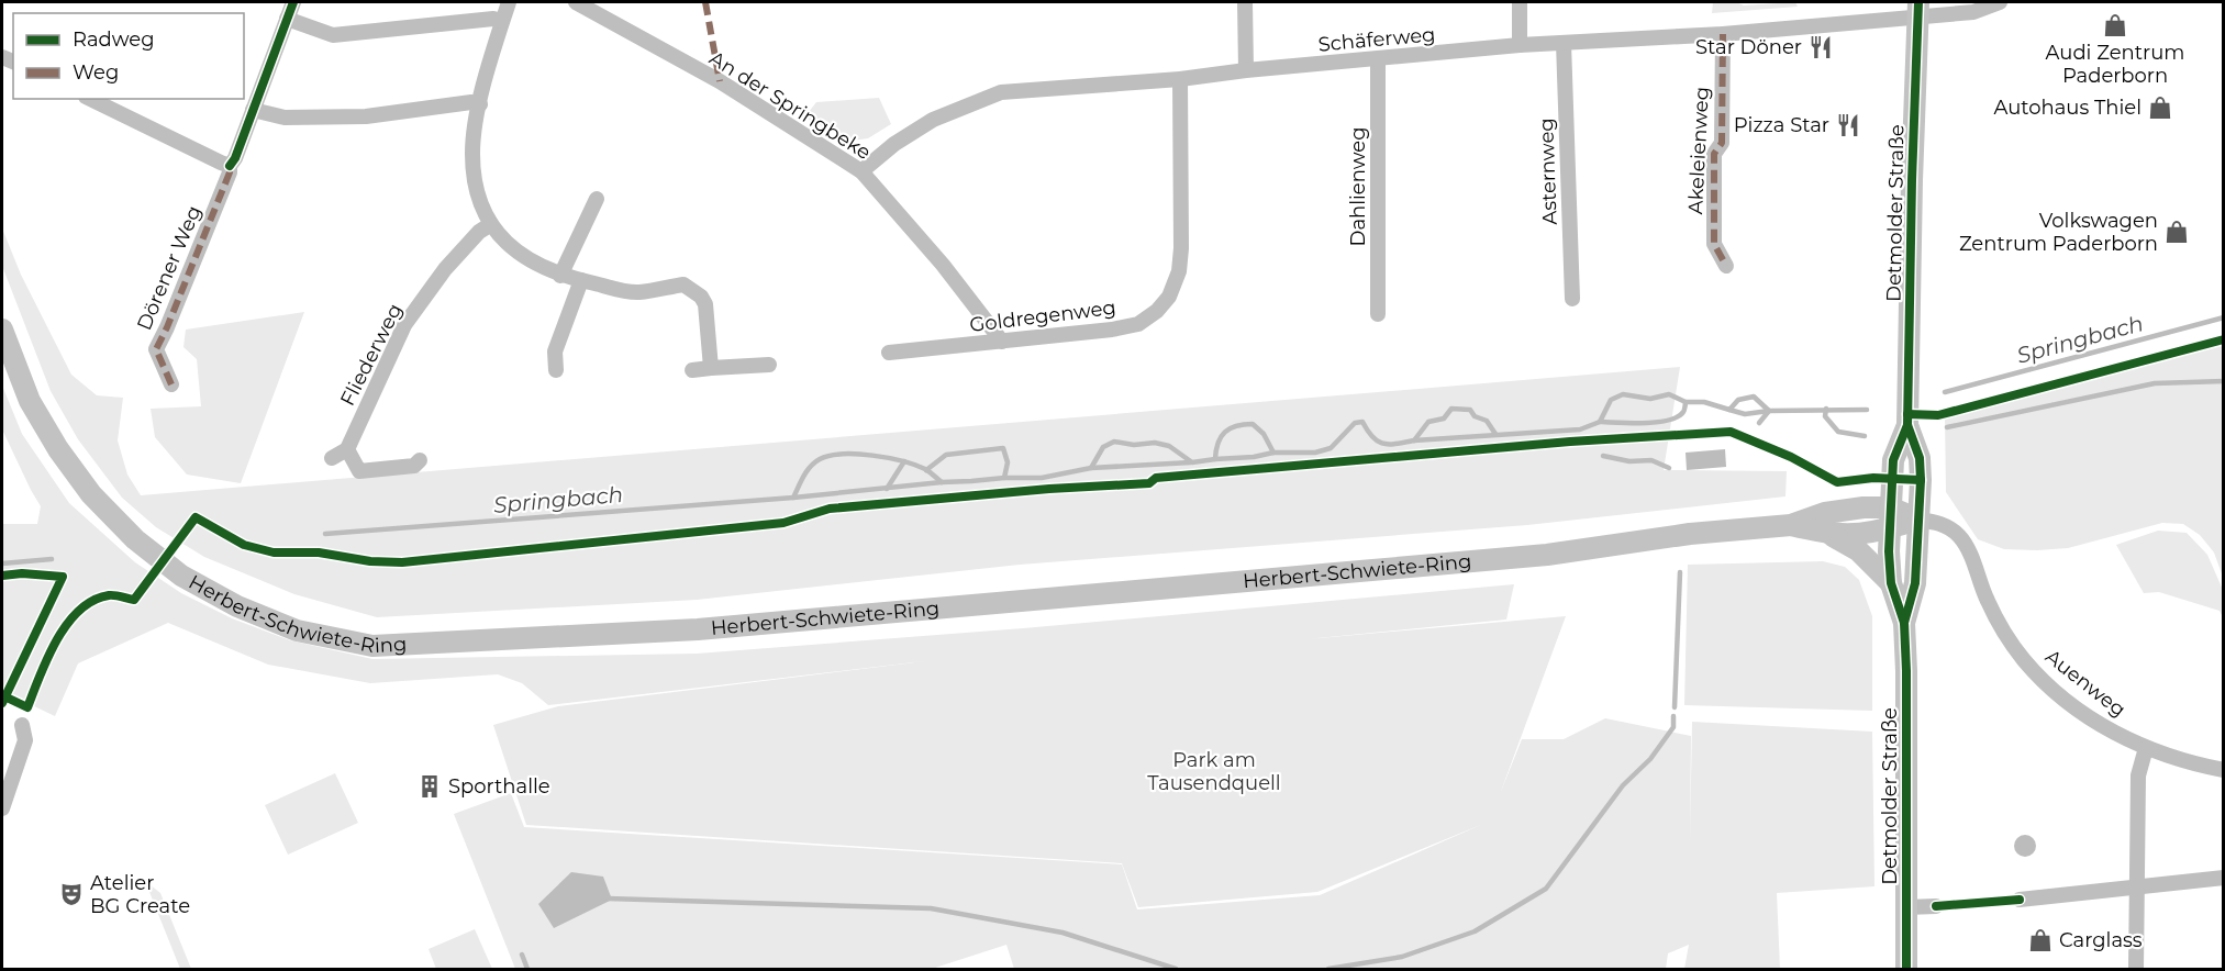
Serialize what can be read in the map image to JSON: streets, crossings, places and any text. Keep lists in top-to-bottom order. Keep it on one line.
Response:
{"streets":{"main road":["Detmolder Straße","Herbert-Schwiete-Ring"],"street":["Schäferweg","An der Springbeke","Akeleienweg","Asternweg","Dahlienweg","Dörener Weg","Goldregenweg","Fliederweg","Auenweg"]},"crossings":[["Schäferweg","An der Springbeke"],["Schäferweg","Akeleienweg"],["Schäferweg","Asternweg"],["Schäferweg","Dahlienweg"],["Schäferweg","Detmolder Straße"],["Schäferweg","Goldregenweg"],["An der Springbeke","Goldregenweg"],["Detmolder Straße","Herbert-Schwiete-Ring"],["Detmolder Straße","Auenweg"],["Herbert-Schwiete-Ring","Auenweg"]],"water":["Springbach"],"parks":["Park am Tausendquell"],"places":{"shop":["Audi Zentrum Paderborn","Autohaus Thiel","Volkswagen Zentrum Paderborn","Carglass"],"restaurant":["Star Döner","Pizza Star"],"building":["Sporthalle"],"theatre":["Atelier BG Create"]},"legend":["Radweg","Weg"]}
